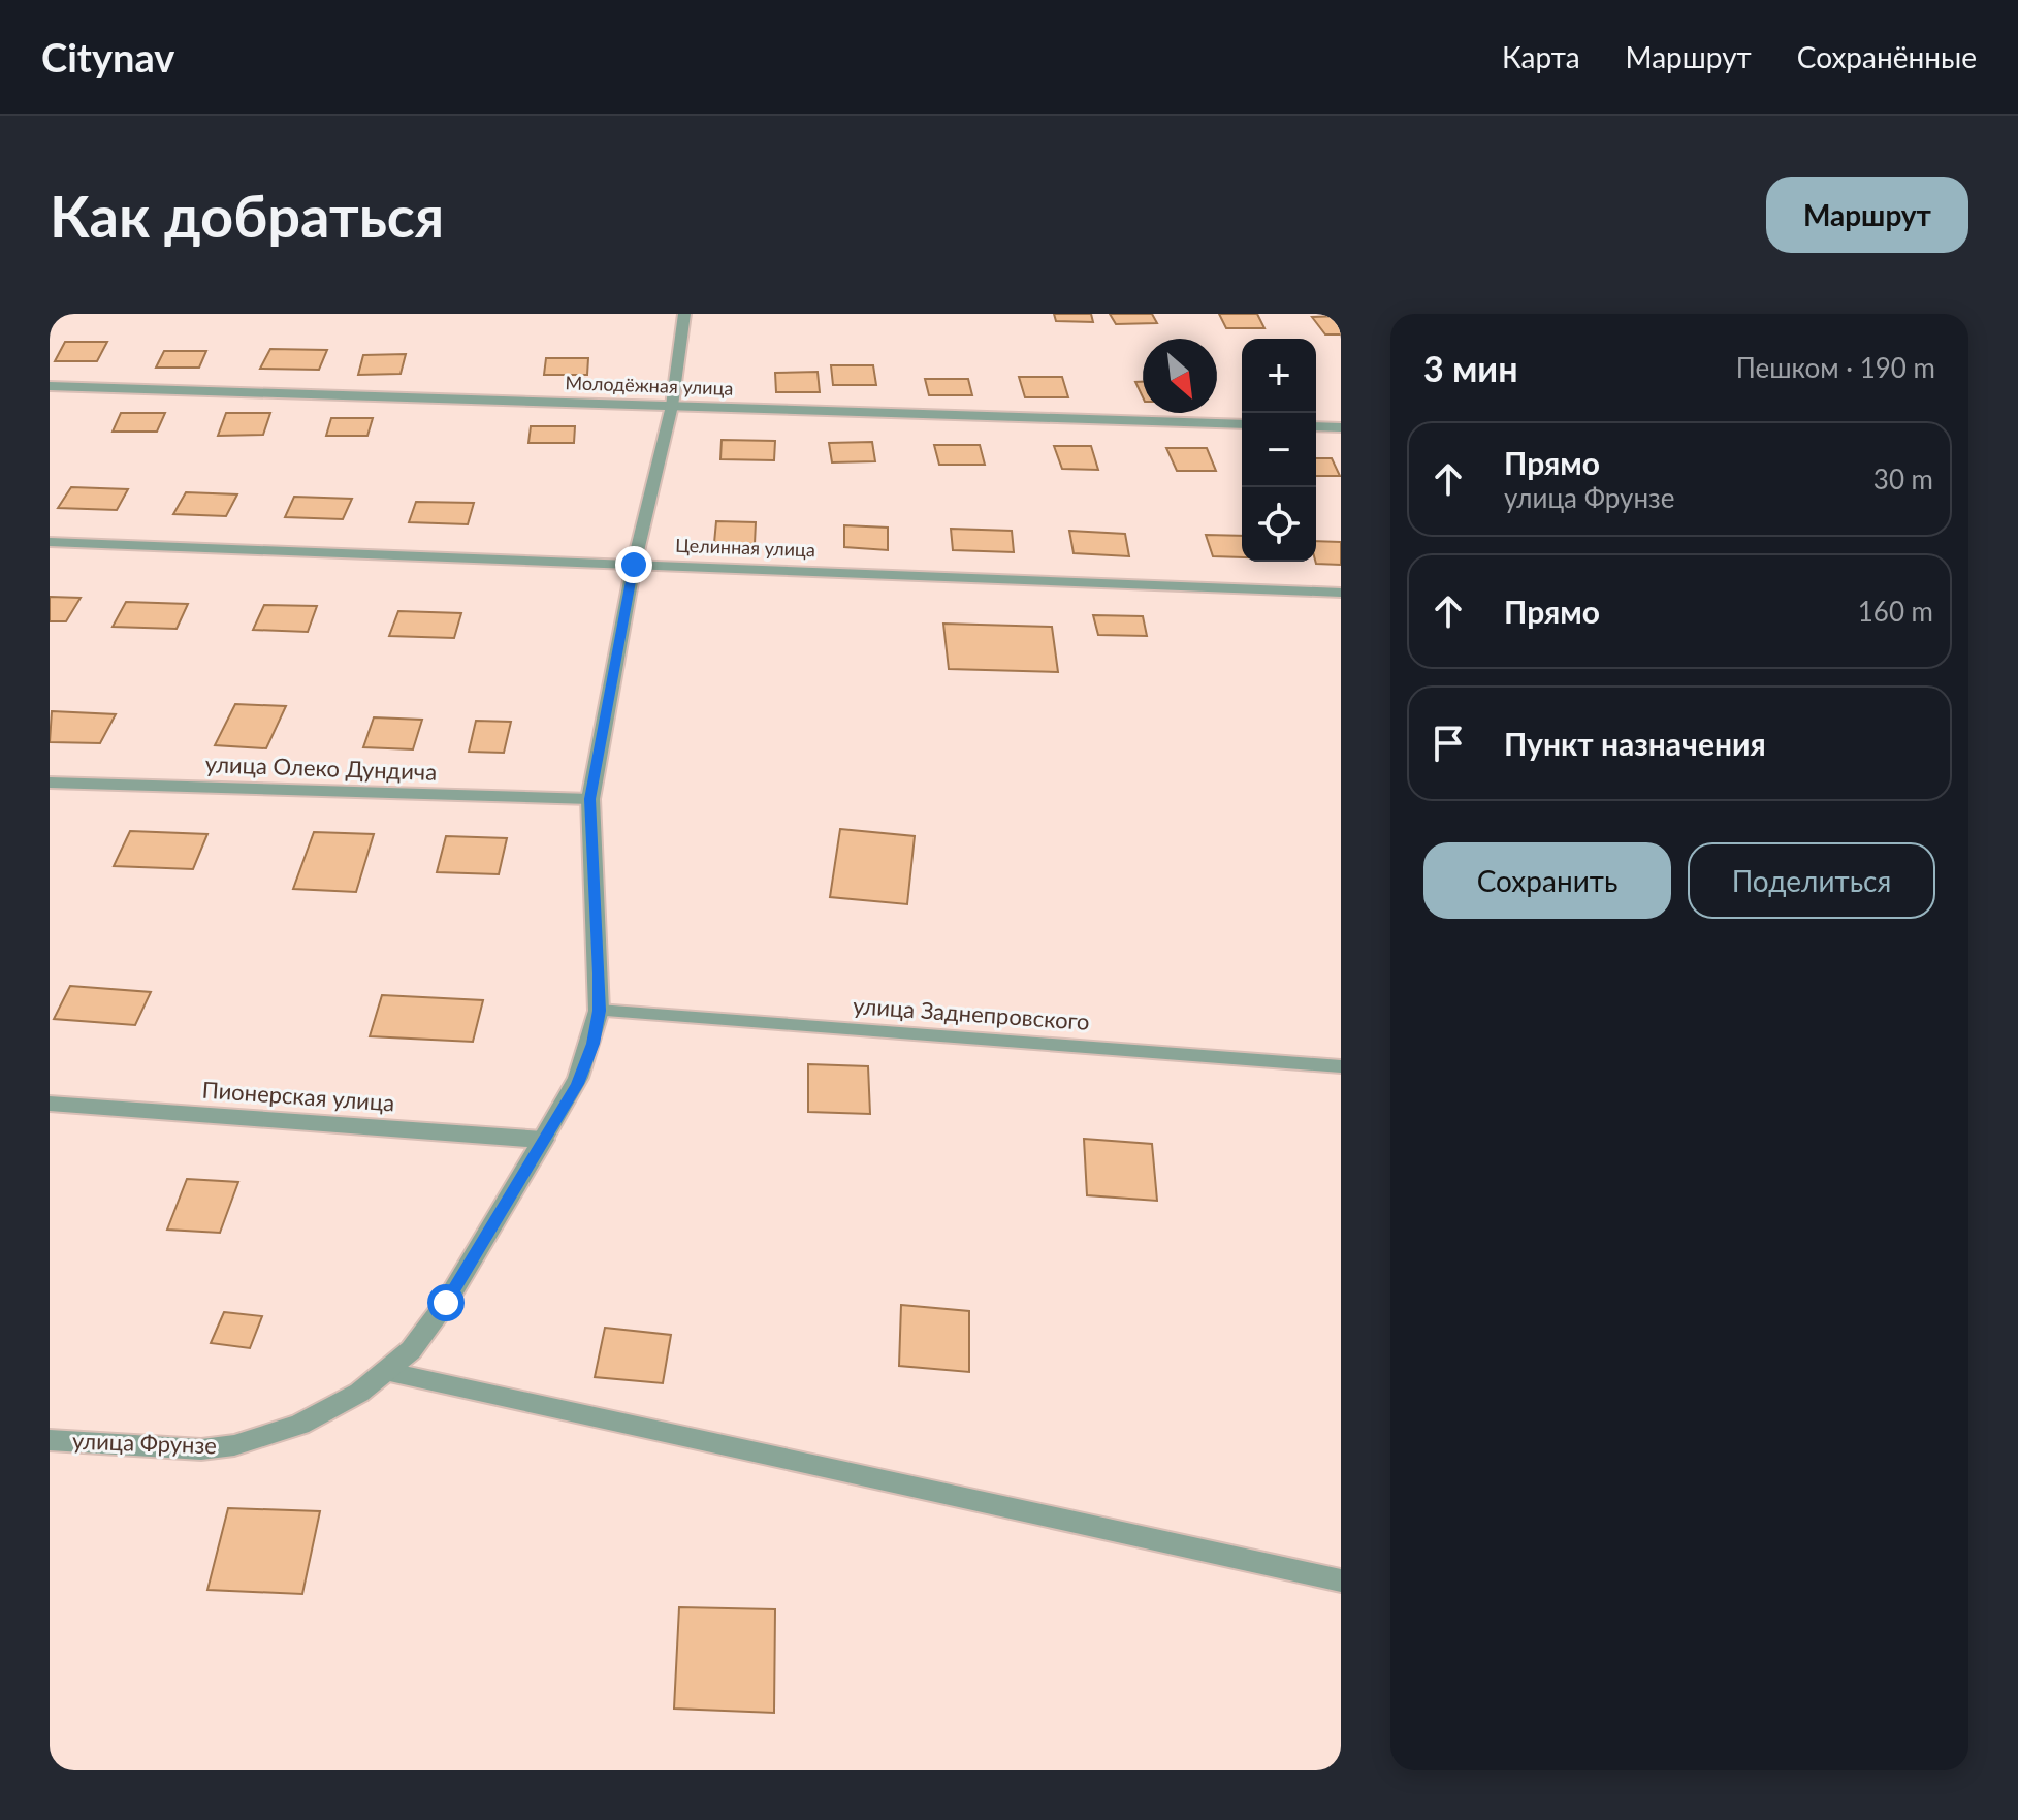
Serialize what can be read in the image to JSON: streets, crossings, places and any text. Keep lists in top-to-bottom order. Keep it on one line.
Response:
{"streets":{"street":["Молодёжная улица","Целинная улица","улица Олеко Дундича","Пионерская улица","улица Фрунзе"],"lane":["улица Заднепровского"]},"crossings":[["Молодёжная улица","улица Фрунзе"],["Целинная улица","улица Фрунзе"],["улица Олеко Дундича","улица Фрунзе"],["улица Заднепровского","улица Фрунзе"],["Пионерская улица","улица Фрунзе"]],"north":"bottom right","page":{"header":"Citynav","nav":["Карта","Маршрут","Сохранённые"],"buttons":["Маршрут",["Сохранить","Поделиться"]],"title":"Как добраться","heading":["3 мин","Пешком · 190 m"],"map_buttons":["+","−"],"list":[["Прямо","улица Фрунзе","30 m"],["Прямо","160 m"],"Пункт назначения"]}}
